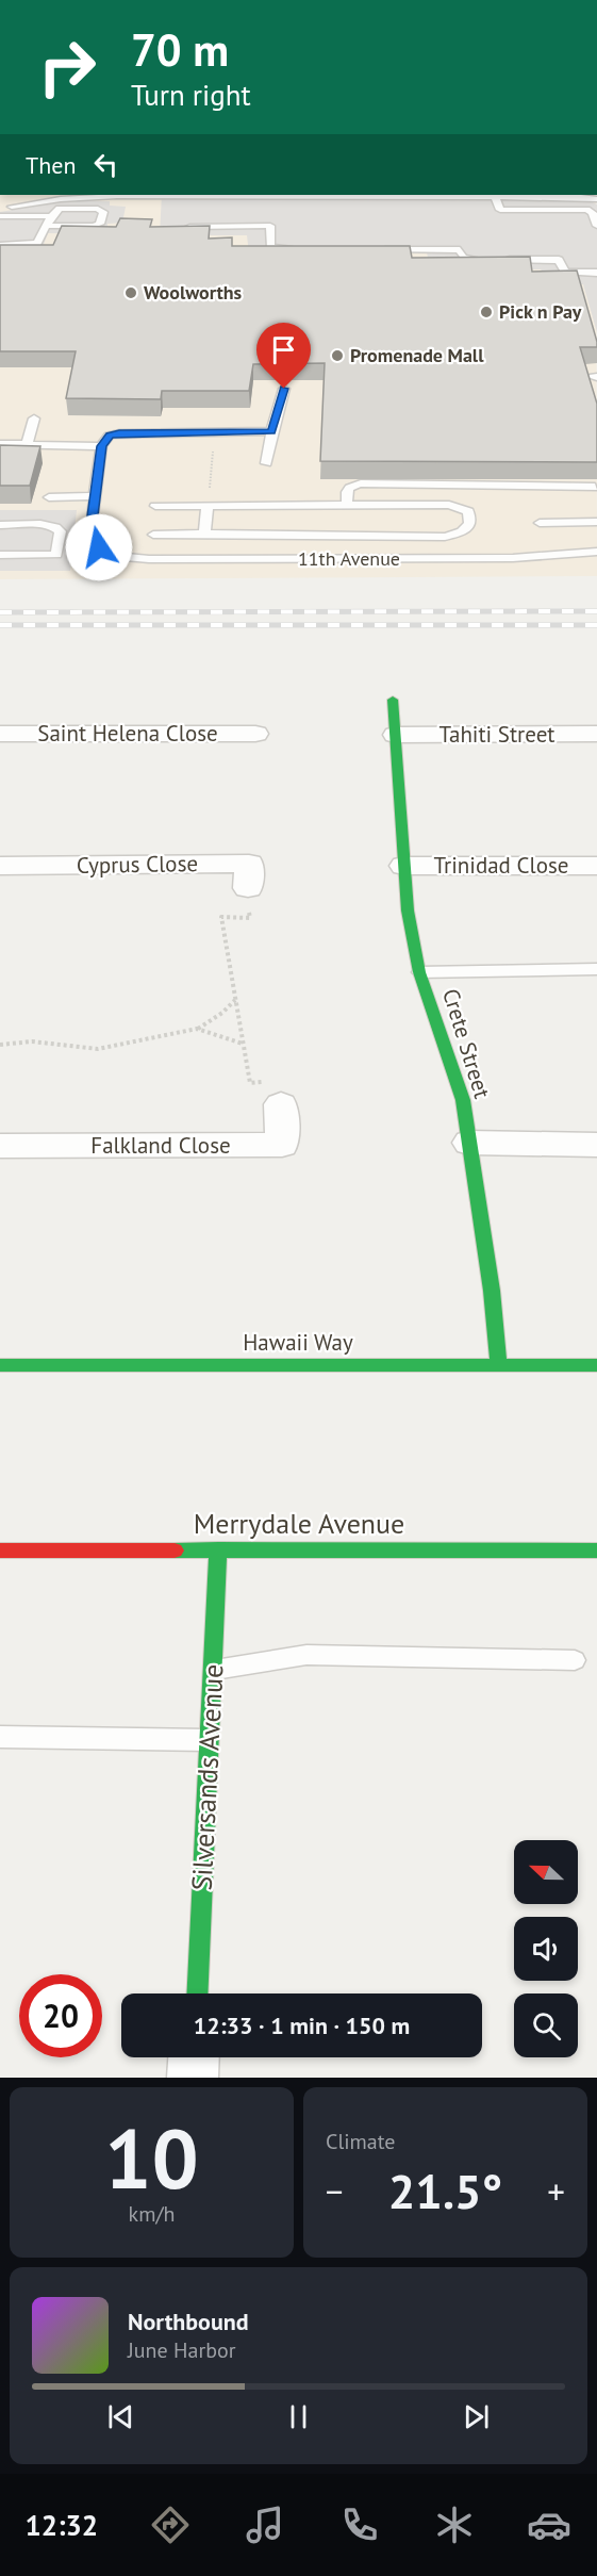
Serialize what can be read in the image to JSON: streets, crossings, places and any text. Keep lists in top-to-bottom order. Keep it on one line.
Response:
{"streets":{"street":["Saint Helena Close","Tahiti Street","Cyprus Close","Trinidad Close","Crete Street","Falkland Close","Hawaii Way","Merrydale Avenue","Silversands Avenue"],"lane":["11th Avenue"]},"crossings":[["Tahiti Street","Crete Street"],["Trinidad Close","Crete Street"],["Crete Street","Hawaii Way"],["Merrydale Avenue","Silversands Avenue"]],"places":["Woolworths","Pick n Pay","Promenade Mall"],"north":"left","page":{"turn":["70 m","Turn right"],"then":"Then","limit":"20","trip":"12:33 · 1 min · 150 m","tile":[["10","km/h"],"Climate"],"heat":["−","21.5°","+"],"song":["Northbound","June Harbor"],"tabs":"12:32"}}
